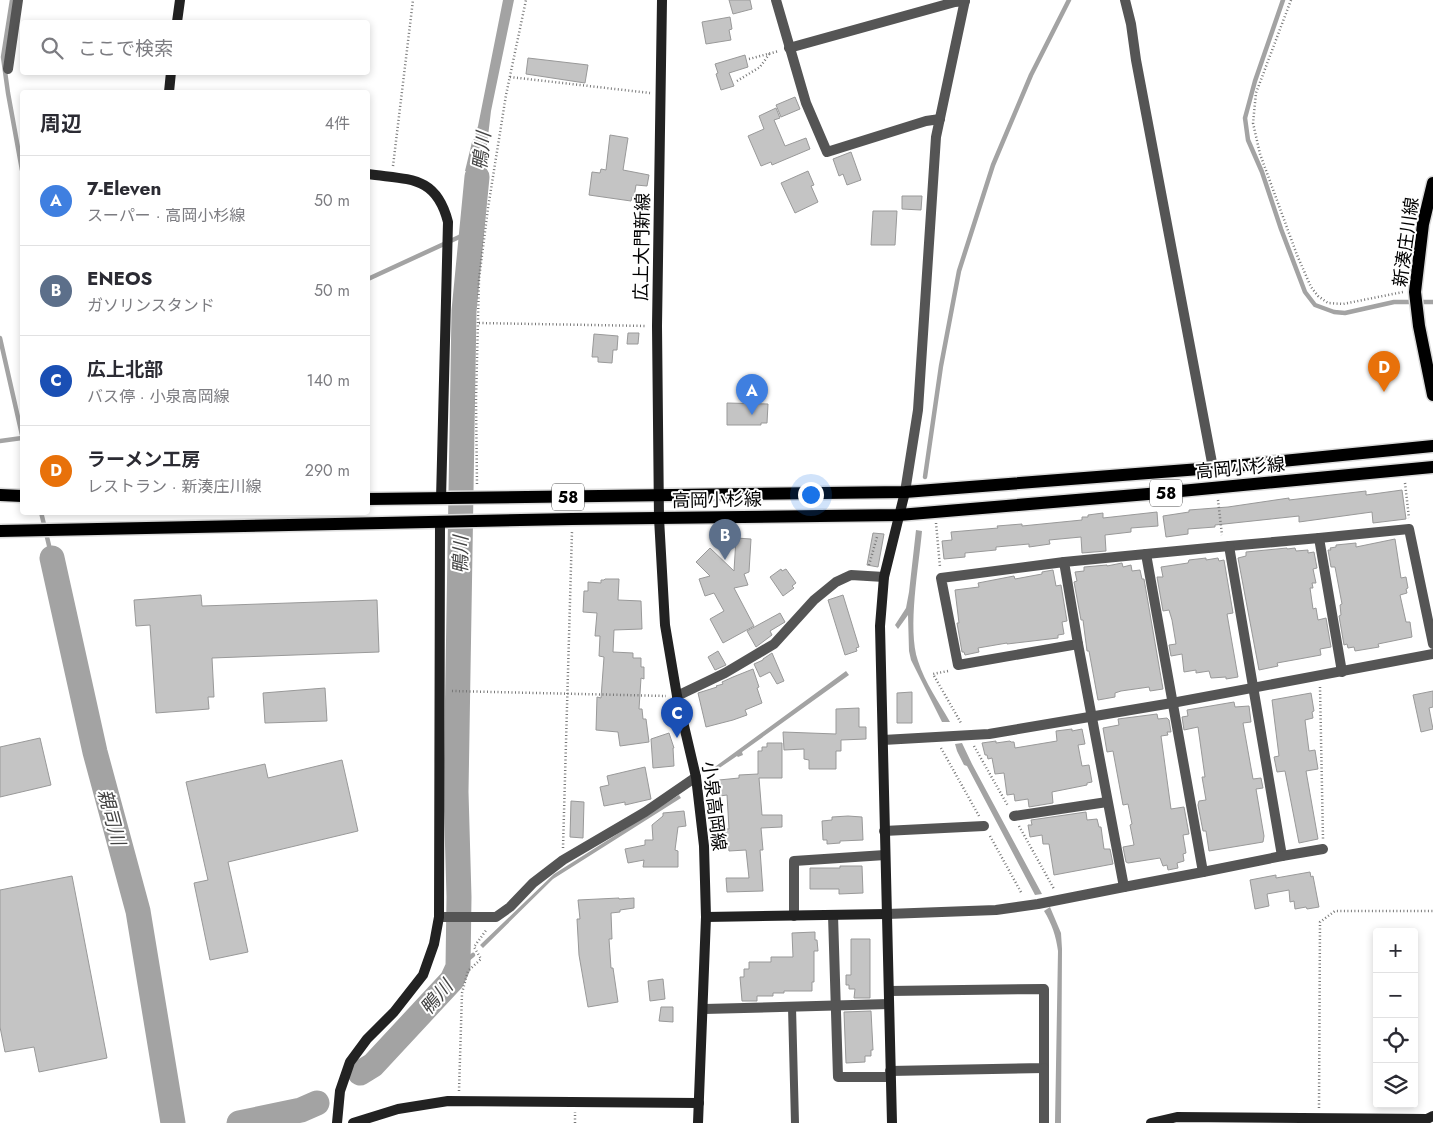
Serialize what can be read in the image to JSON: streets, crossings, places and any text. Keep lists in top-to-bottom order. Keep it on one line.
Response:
{"streets":{"main road":["新湊庄川線","高岡小杉線","58"],"street":["広上大門新線","小泉高岡線"]},"crossings":[["広上大門新線","高岡小杉線"],["広上大門新線","小泉高岡線"],["高岡小杉線","小泉高岡線"]],"water":["鴨川","親司川"],"page":{"search":"ここで検索","heading":["周辺","4件"],"list":[{"mark":"A","name":"7-Eleven","note":"スーパー · 高岡小杉線","value":"50 m"},{"mark":"B","name":"ENEOS","note":"ガソリンスタンド","value":"50 m"},{"mark":"C","name":"広上北部","note":"バス停 · 小泉高岡線","value":"140 m"},{"mark":"D","name":"ラーメン工房","note":"レストラン · 新湊庄川線","value":"290 m"}],"pins":["D","A","B","C"],"map_buttons":["+","−"]}}
